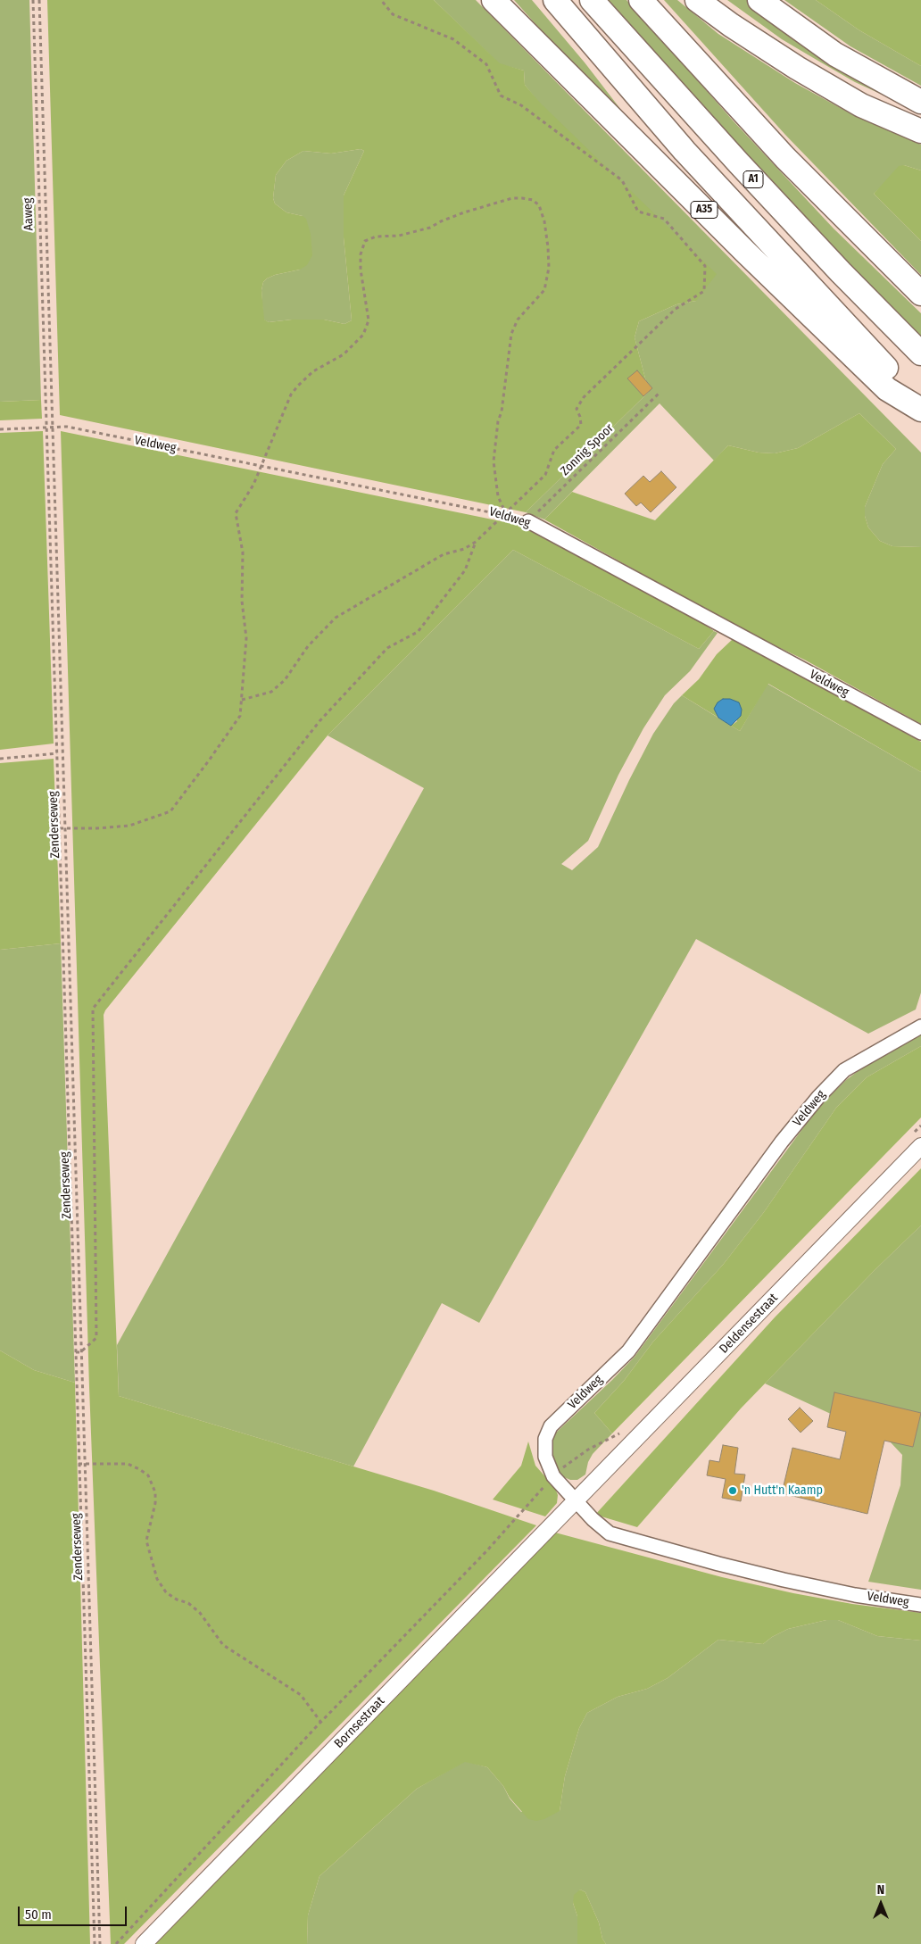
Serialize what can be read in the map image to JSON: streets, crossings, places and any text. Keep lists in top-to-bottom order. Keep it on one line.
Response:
{"streets":{"highway":["A1","A35"],"street":["Veldweg","Deldensestraat","Bornsestraat"],"path":["Aaweg","Zonnig Spoor","Zenderseweg"]},"crossings":[["Aaweg","Veldweg"],["Aaweg","Zenderseweg"],["Veldweg","Zonnig Spoor"],["Veldweg","Zenderseweg"],["Veldweg","Deldensestraat"],["Veldweg","Bornsestraat"],["Deldensestraat","Bornsestraat"]],"places":["'n Hutt'n Kaamp"],"scale_bar":"50 m","north":"top"}
